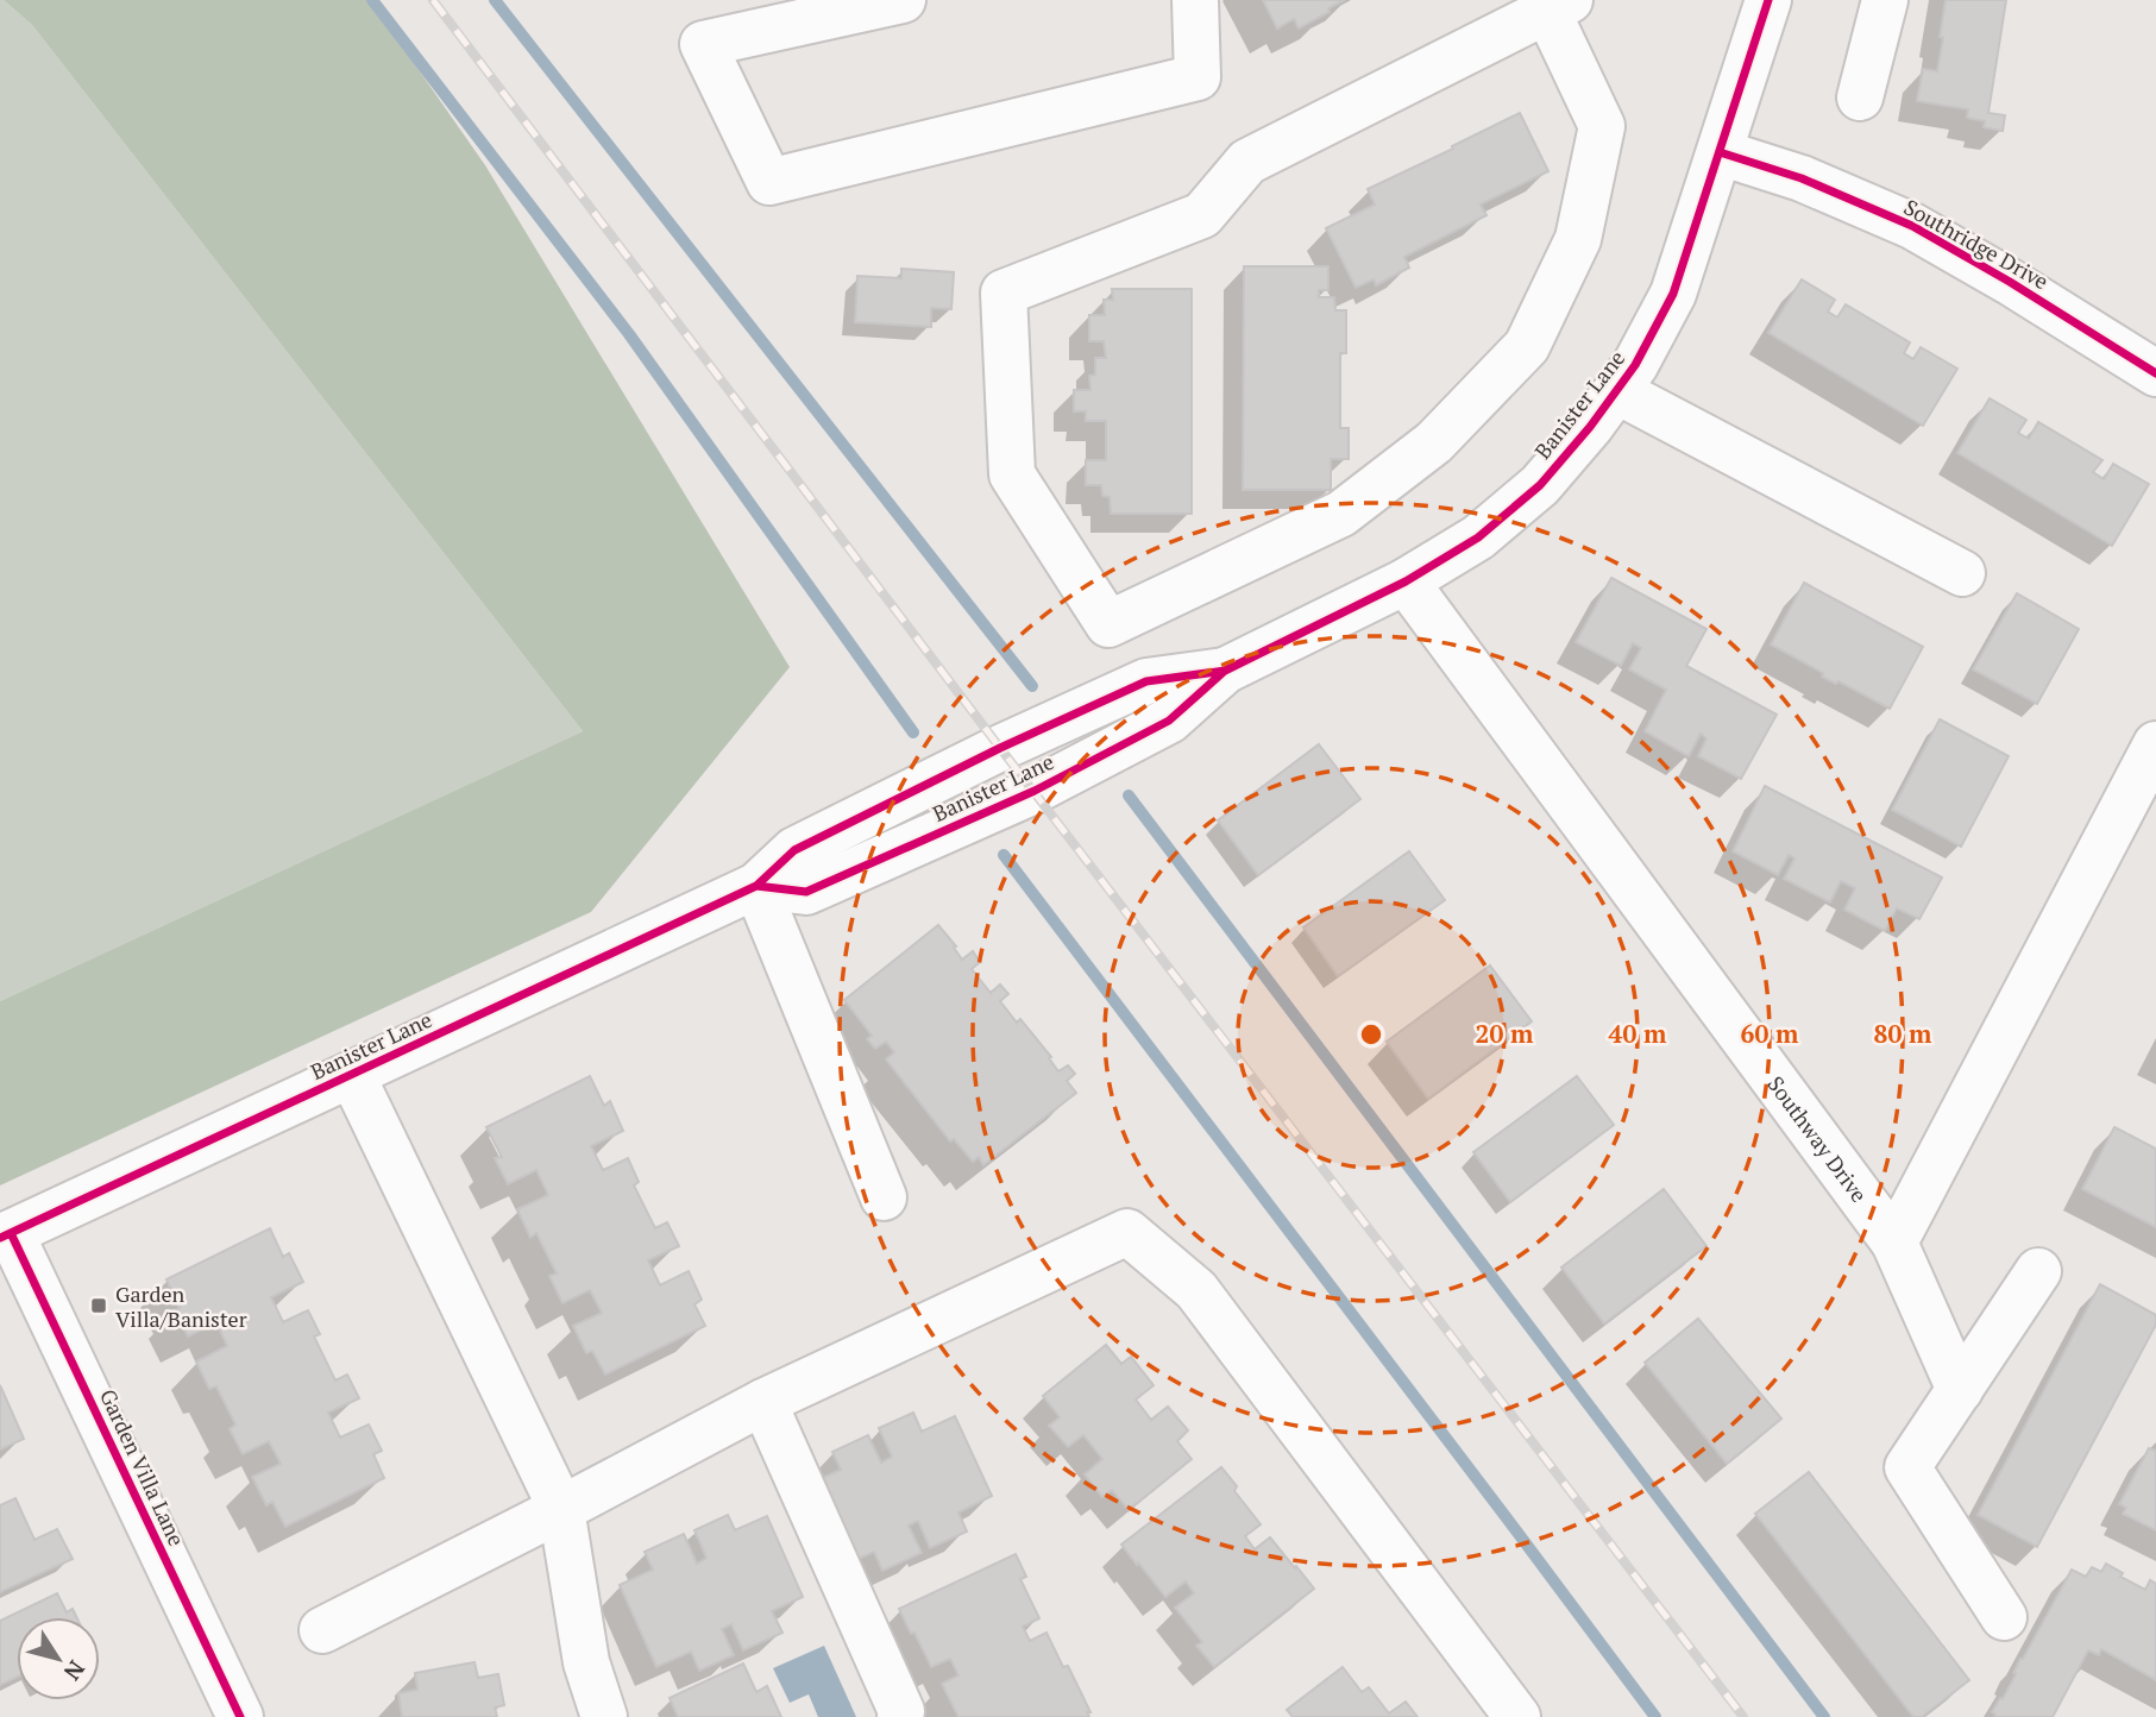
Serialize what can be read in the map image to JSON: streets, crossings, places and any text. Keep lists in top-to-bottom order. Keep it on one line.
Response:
{"streets":{"street":["Southridge Drive","Banister Lane","Southway Drive","Garden Villa Lane"]},"crossings":[["Southridge Drive","Banister Lane"],["Banister Lane","Southway Drive"],["Banister Lane","Garden Villa Lane"]],"places":{"transit":["Garden Villa/Banister"]},"north":"bottom right","rings":["20 m","40 m","60 m","80 m"]}
